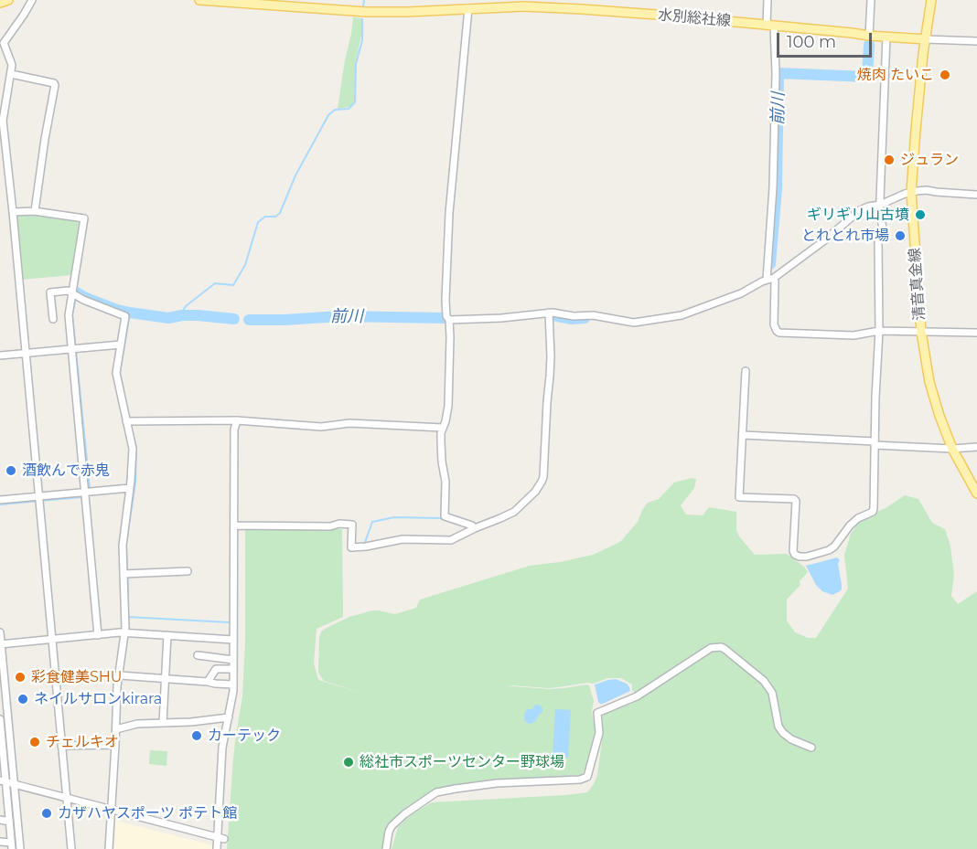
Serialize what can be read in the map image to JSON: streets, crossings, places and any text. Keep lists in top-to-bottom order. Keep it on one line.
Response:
{"streets":{"main road":["水別総社線","清音真金線"]},"crossings":[["水別総社線","清音真金線"]],"water":["前川"],"places":["焼肉 たいこ","ジュラン","ギリギリ山古墳","とれとれ市場","酒飲んで赤鬼","彩食健美SHU","ネイルサロンkirara","カーテック","チェルキオ","総社市スポーツセンター野球場","カザハヤスポーツ ポテト館"],"scale_bar":"100 m"}
